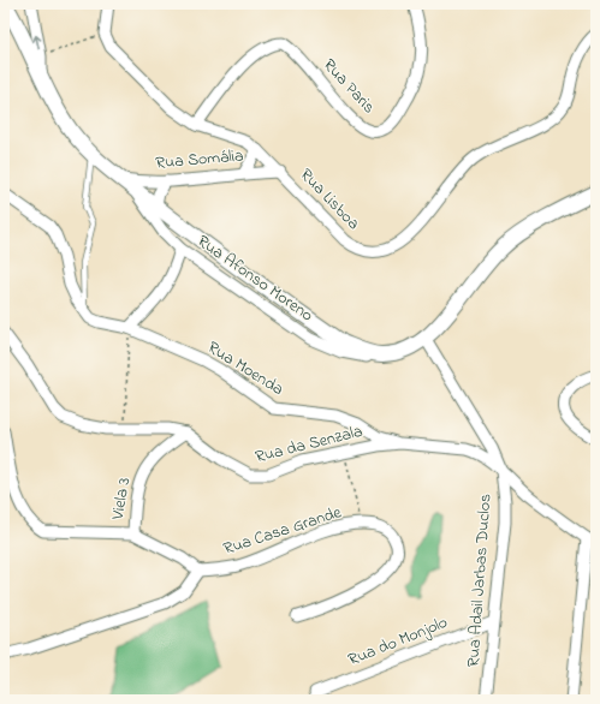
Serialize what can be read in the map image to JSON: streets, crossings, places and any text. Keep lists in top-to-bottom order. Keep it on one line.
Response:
{"streets":{"main road":["Rua Afonso Moreno"],"street":["Rua Paris","Rua Somália","Rua Lisboa","Rua Moenda","Rua da Senzala","Viela 3","Rua Casa Grande","Rua Adail Jarbas Duclos","Rua do Monjolo"]},"crossings":[["Rua Paris","Rua Lisboa"],["Rua Somália","Rua Lisboa"],["Rua Somália","Rua Afonso Moreno"],["Rua Afonso Moreno","Rua Adail Jarbas Duclos"],["Rua Moenda","Rua da Senzala"],["Rua da Senzala","Viela 3"],["Rua da Senzala","Rua Adail Jarbas Duclos"],["Rua Adail Jarbas Duclos","Rua do Monjolo"]]}
